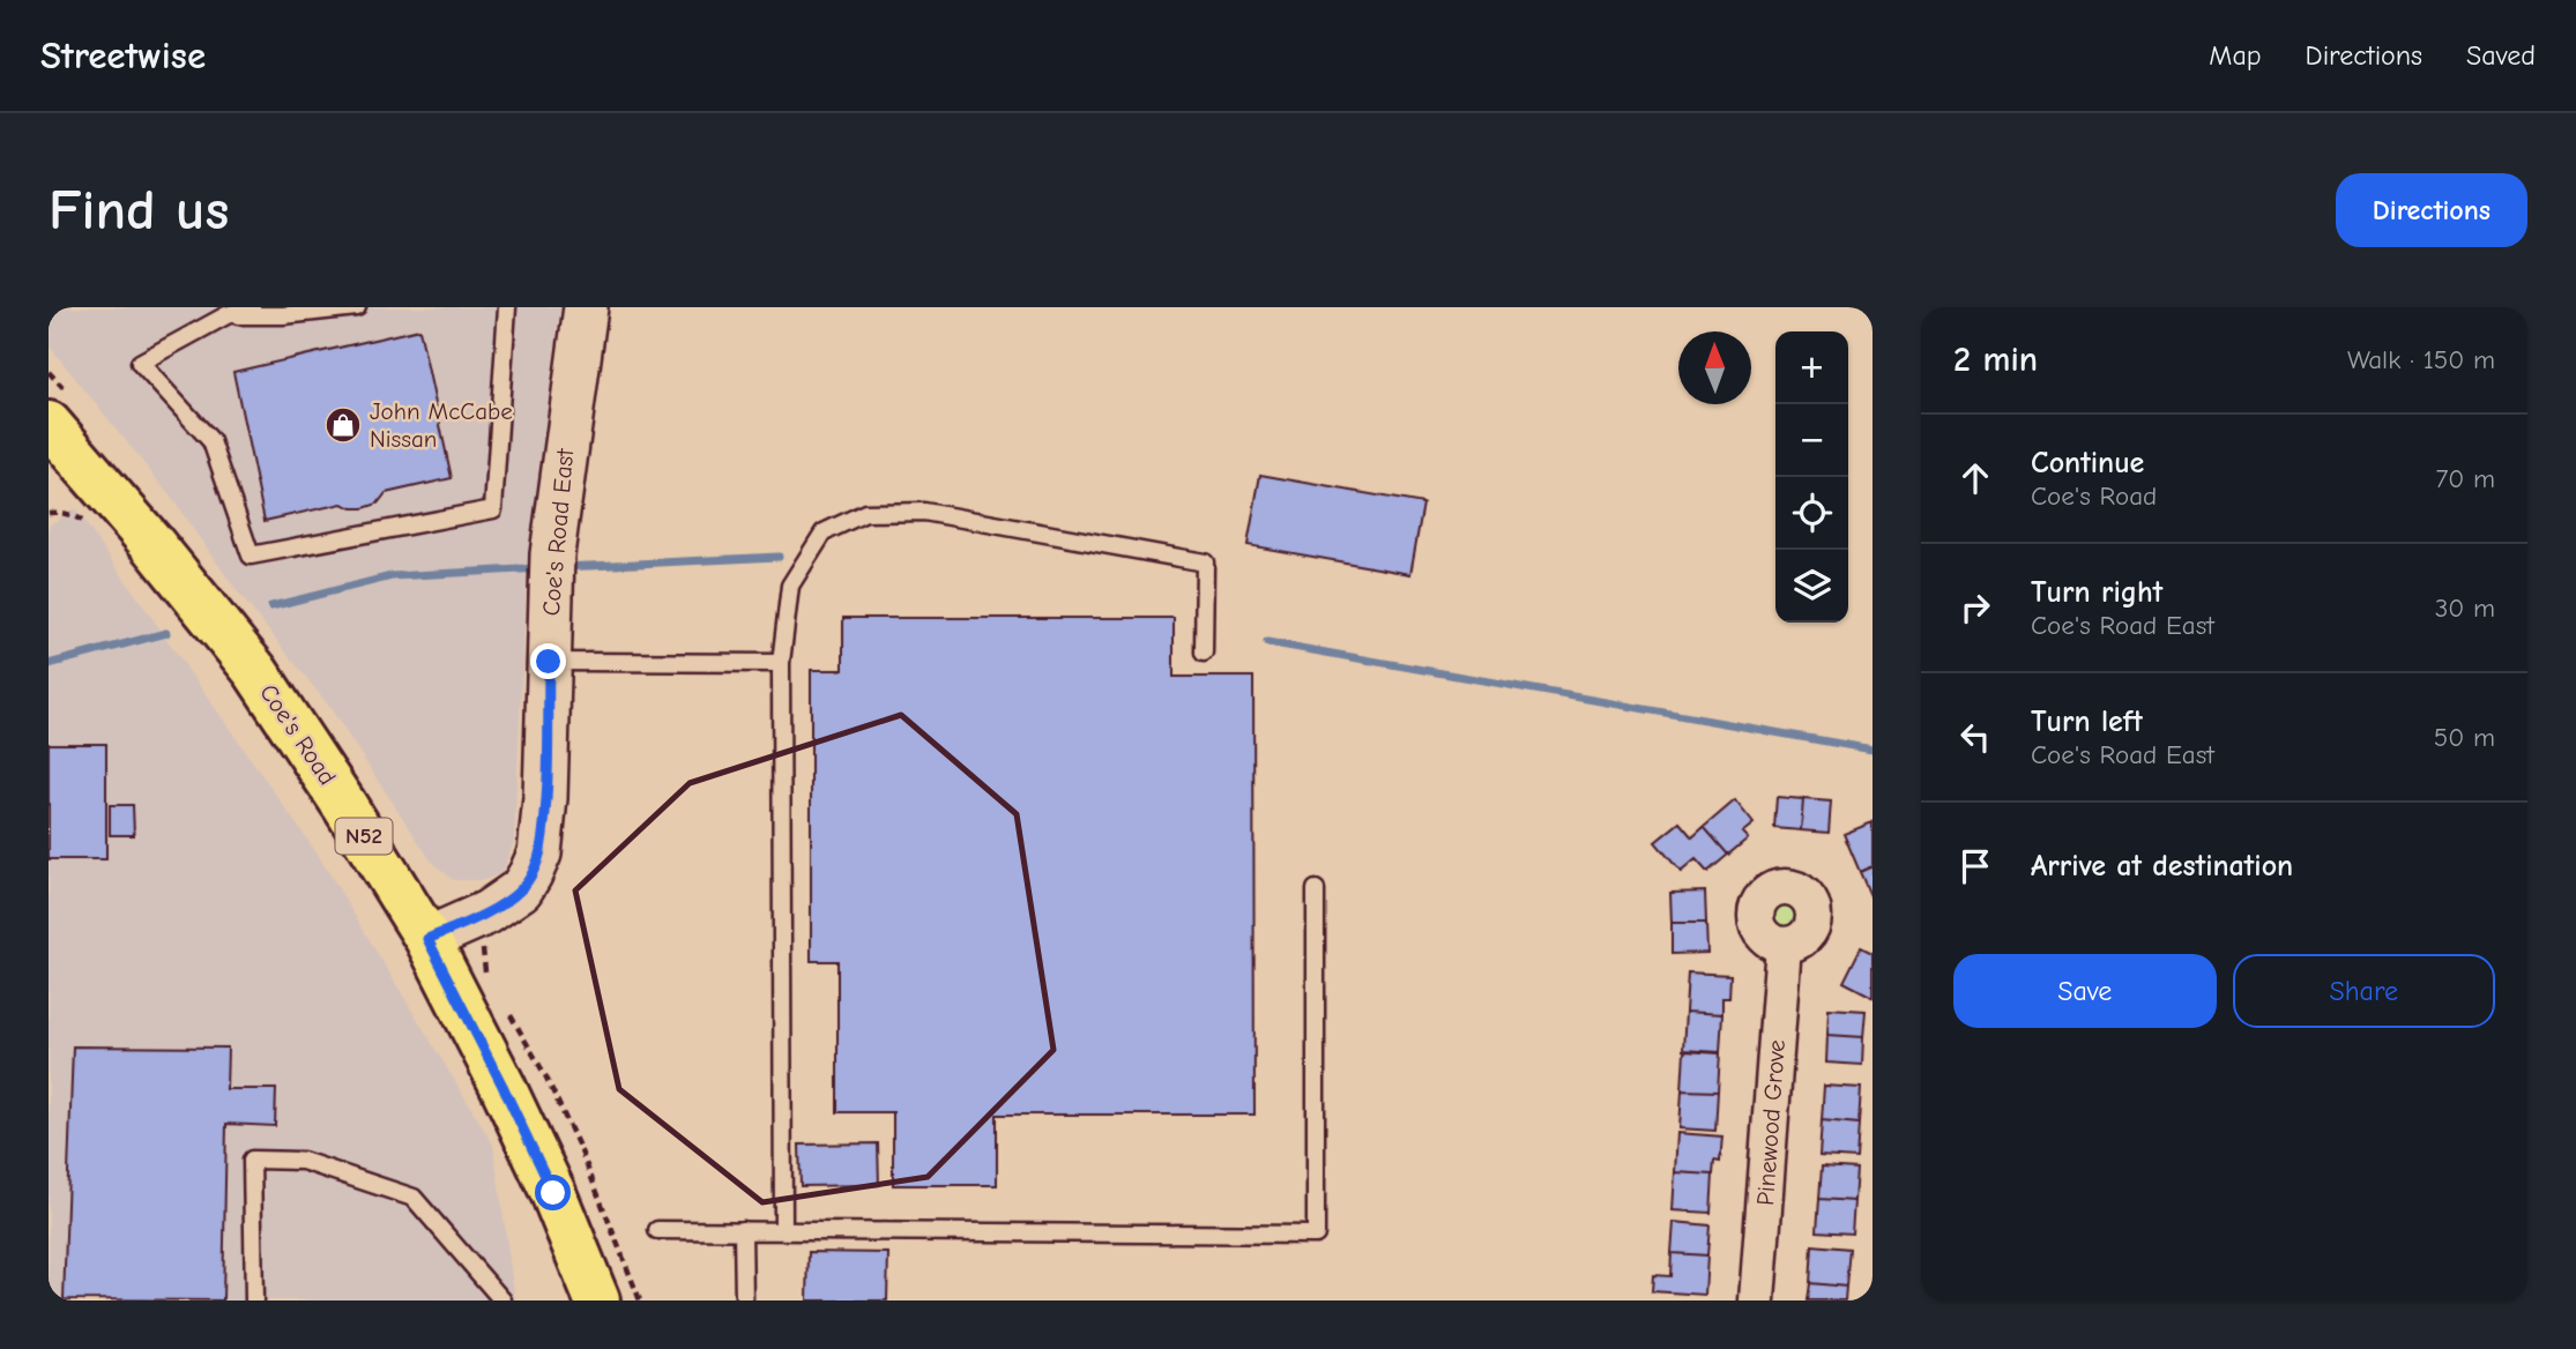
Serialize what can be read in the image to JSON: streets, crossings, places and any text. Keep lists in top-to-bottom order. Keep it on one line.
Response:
{"streets":{"main road":["Coe's Road","N52"],"street":["Coe's Road East","Pinewood Grove"]},"crossings":[["Coe's Road East","Coe's Road"]],"places":{"shop":["John McCabe Nissan"]},"north":"top","page":{"header":"Streetwise","nav":["Map","Directions","Saved"],"buttons":["Directions",["Save","Share"]],"title":"Find us","heading":["2 min","Walk · 150 m"],"map_buttons":["+","−"],"list":[["Continue","Coe's Road","70 m"],["Turn right","Coe's Road East","30 m"],["Turn left","Coe's Road East","50 m"],"Arrive at destination"]}}
